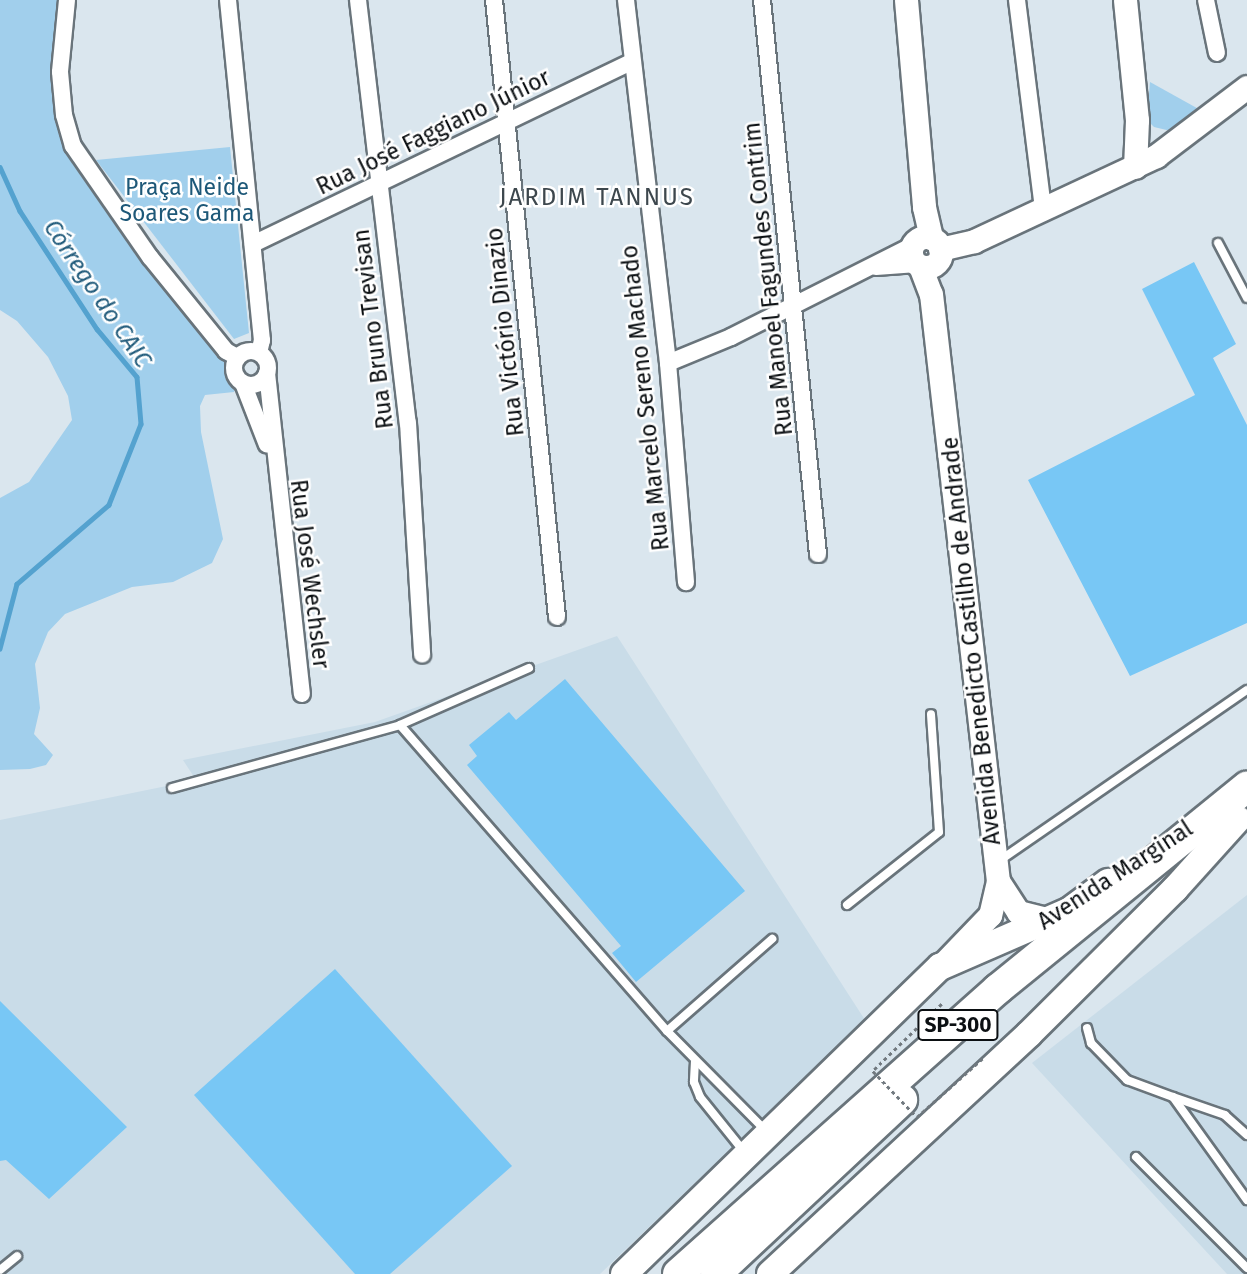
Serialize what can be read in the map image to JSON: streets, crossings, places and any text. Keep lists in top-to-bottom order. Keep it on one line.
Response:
{"streets":{"highway":["SP-300"],"main road":["Avenida Benedicto Castilho de Andrade","Avenida Marginal"],"street":["Rua José Faggiano Júnior","Rua Manoel Fagundes Contrim","Rua Bruno Trevisan","Rua Victório Dinazio","Rua Marcelo Sereno Machado","Rua José Wechsler"]},"crossings":[["Rua José Faggiano Júnior","Rua Bruno Trevisan"],["Rua José Faggiano Júnior","Rua Victório Dinazio"],["Rua José Faggiano Júnior","Rua Marcelo Sereno Machado"],["Avenida Benedicto Castilho de Andrade","Avenida Marginal"],["Avenida Marginal","SP-300"]],"districts":["JARDIM TANNUS"],"water":["Córrego do CAIC"],"parks":["Praça Neide Soares Gama"]}
